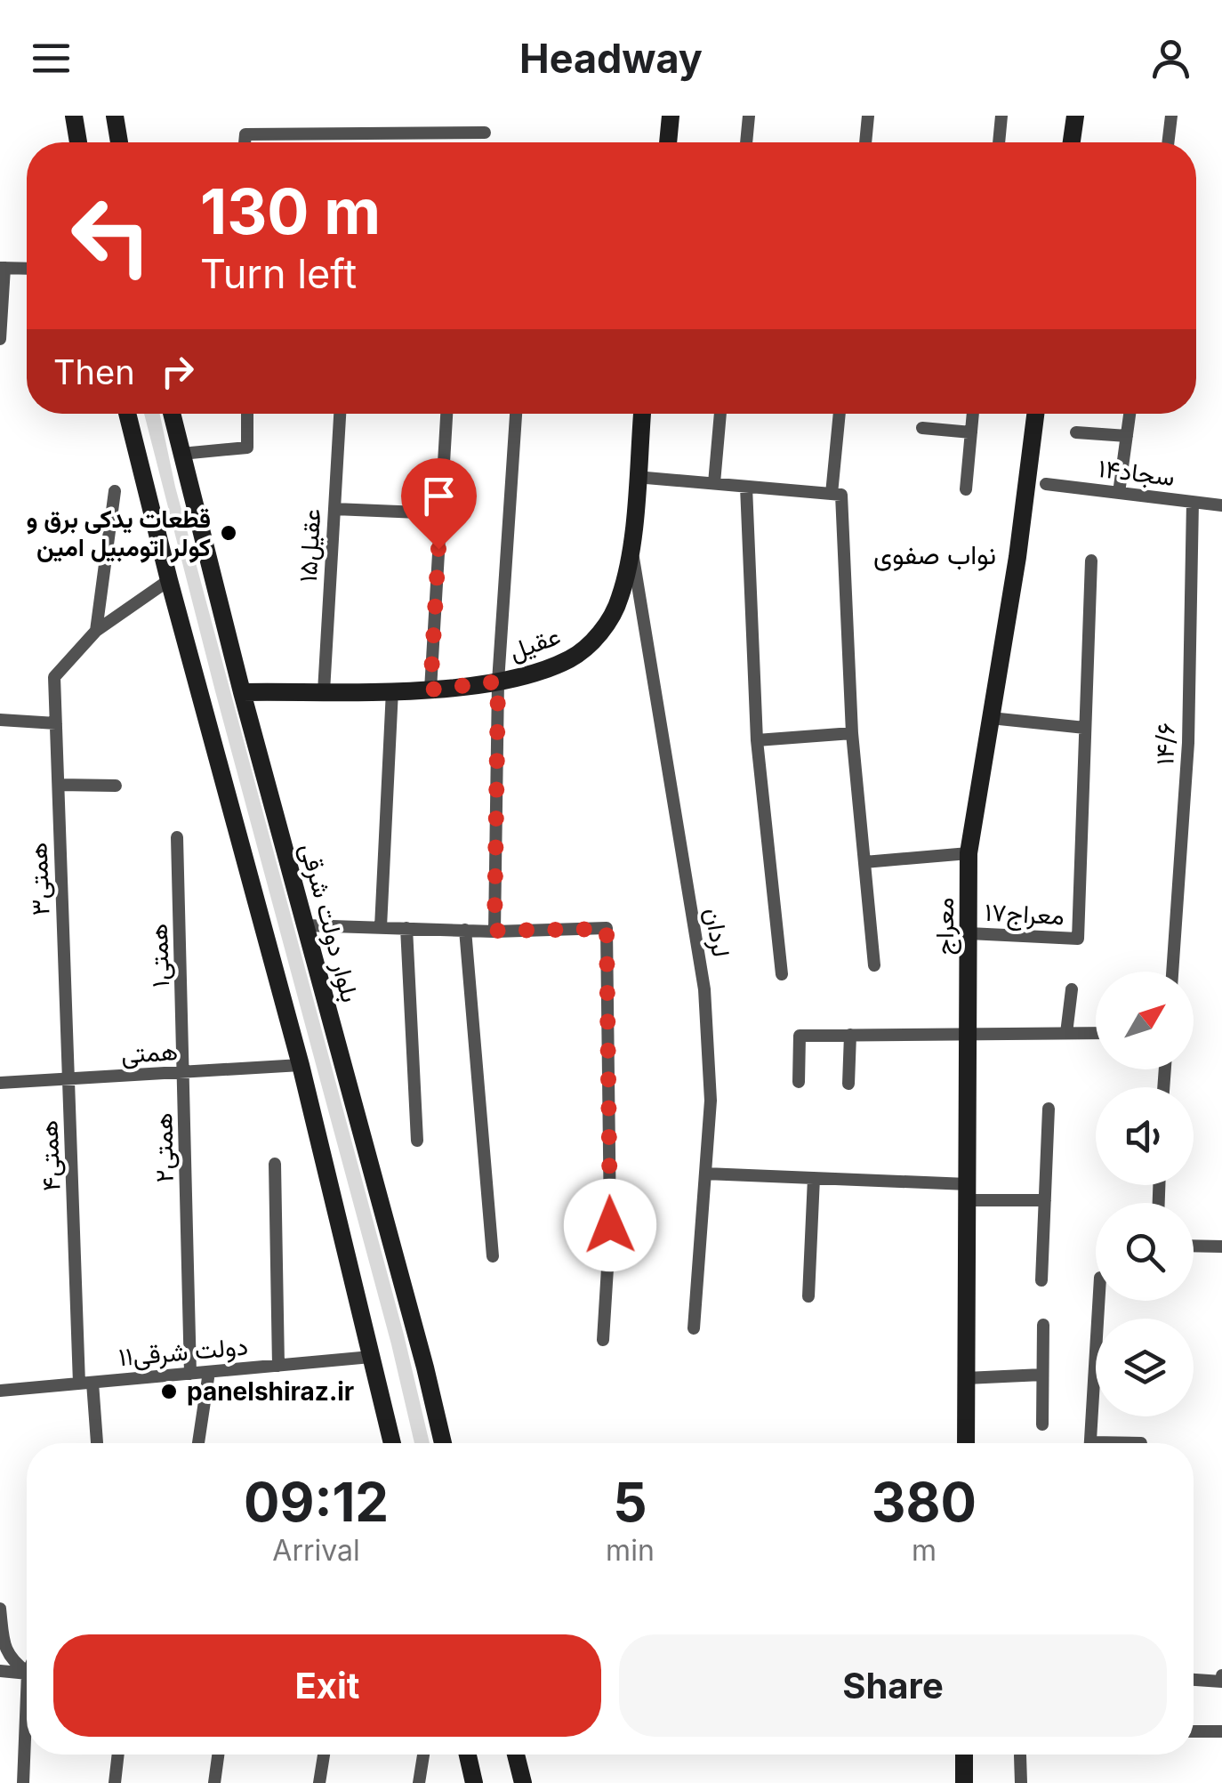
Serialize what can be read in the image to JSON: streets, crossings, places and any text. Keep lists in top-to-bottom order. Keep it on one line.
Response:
{"streets":{"main road":["عقیل","بلوار دولت شرقی","معراج"],"street":["۱۴سجاد","عقیل۱۵","۱۴/۶","۳همتی","معراج۱۷","لردان","۱همتی","همتی","۲همتی","۴همتی","۱۱دولت شرقی"]},"crossings":[["۱۴سجاد","۱۴/۶"],["عقیل۱۵","عقیل"],["عقیل","بلوار دولت شرقی"],["عقیل","لردان"],["۳همتی","همتی"],["۳همتی","۴همتی"],["معراج۱۷","معراج"],["۱همتی","همتی"],["۱همتی","۲همتی"],["همتی","۲همتی"],["همتی","۴همتی"],["۲همتی","۱۱دولت شرقی"],["۴همتی","۱۱دولت شرقی"]],"districts":["نواب صفوی"],"places":["قطعات یدکی برق و کولر اتومبیل امین","panelshiraz.ir"],"north":"top right","page":{"header":"Headway","turn":["130 m","Turn left"],"then":"Then","eta":["09:12","Arrival","5","min","380","m"],"buttons":["Exit","Share"]}}
